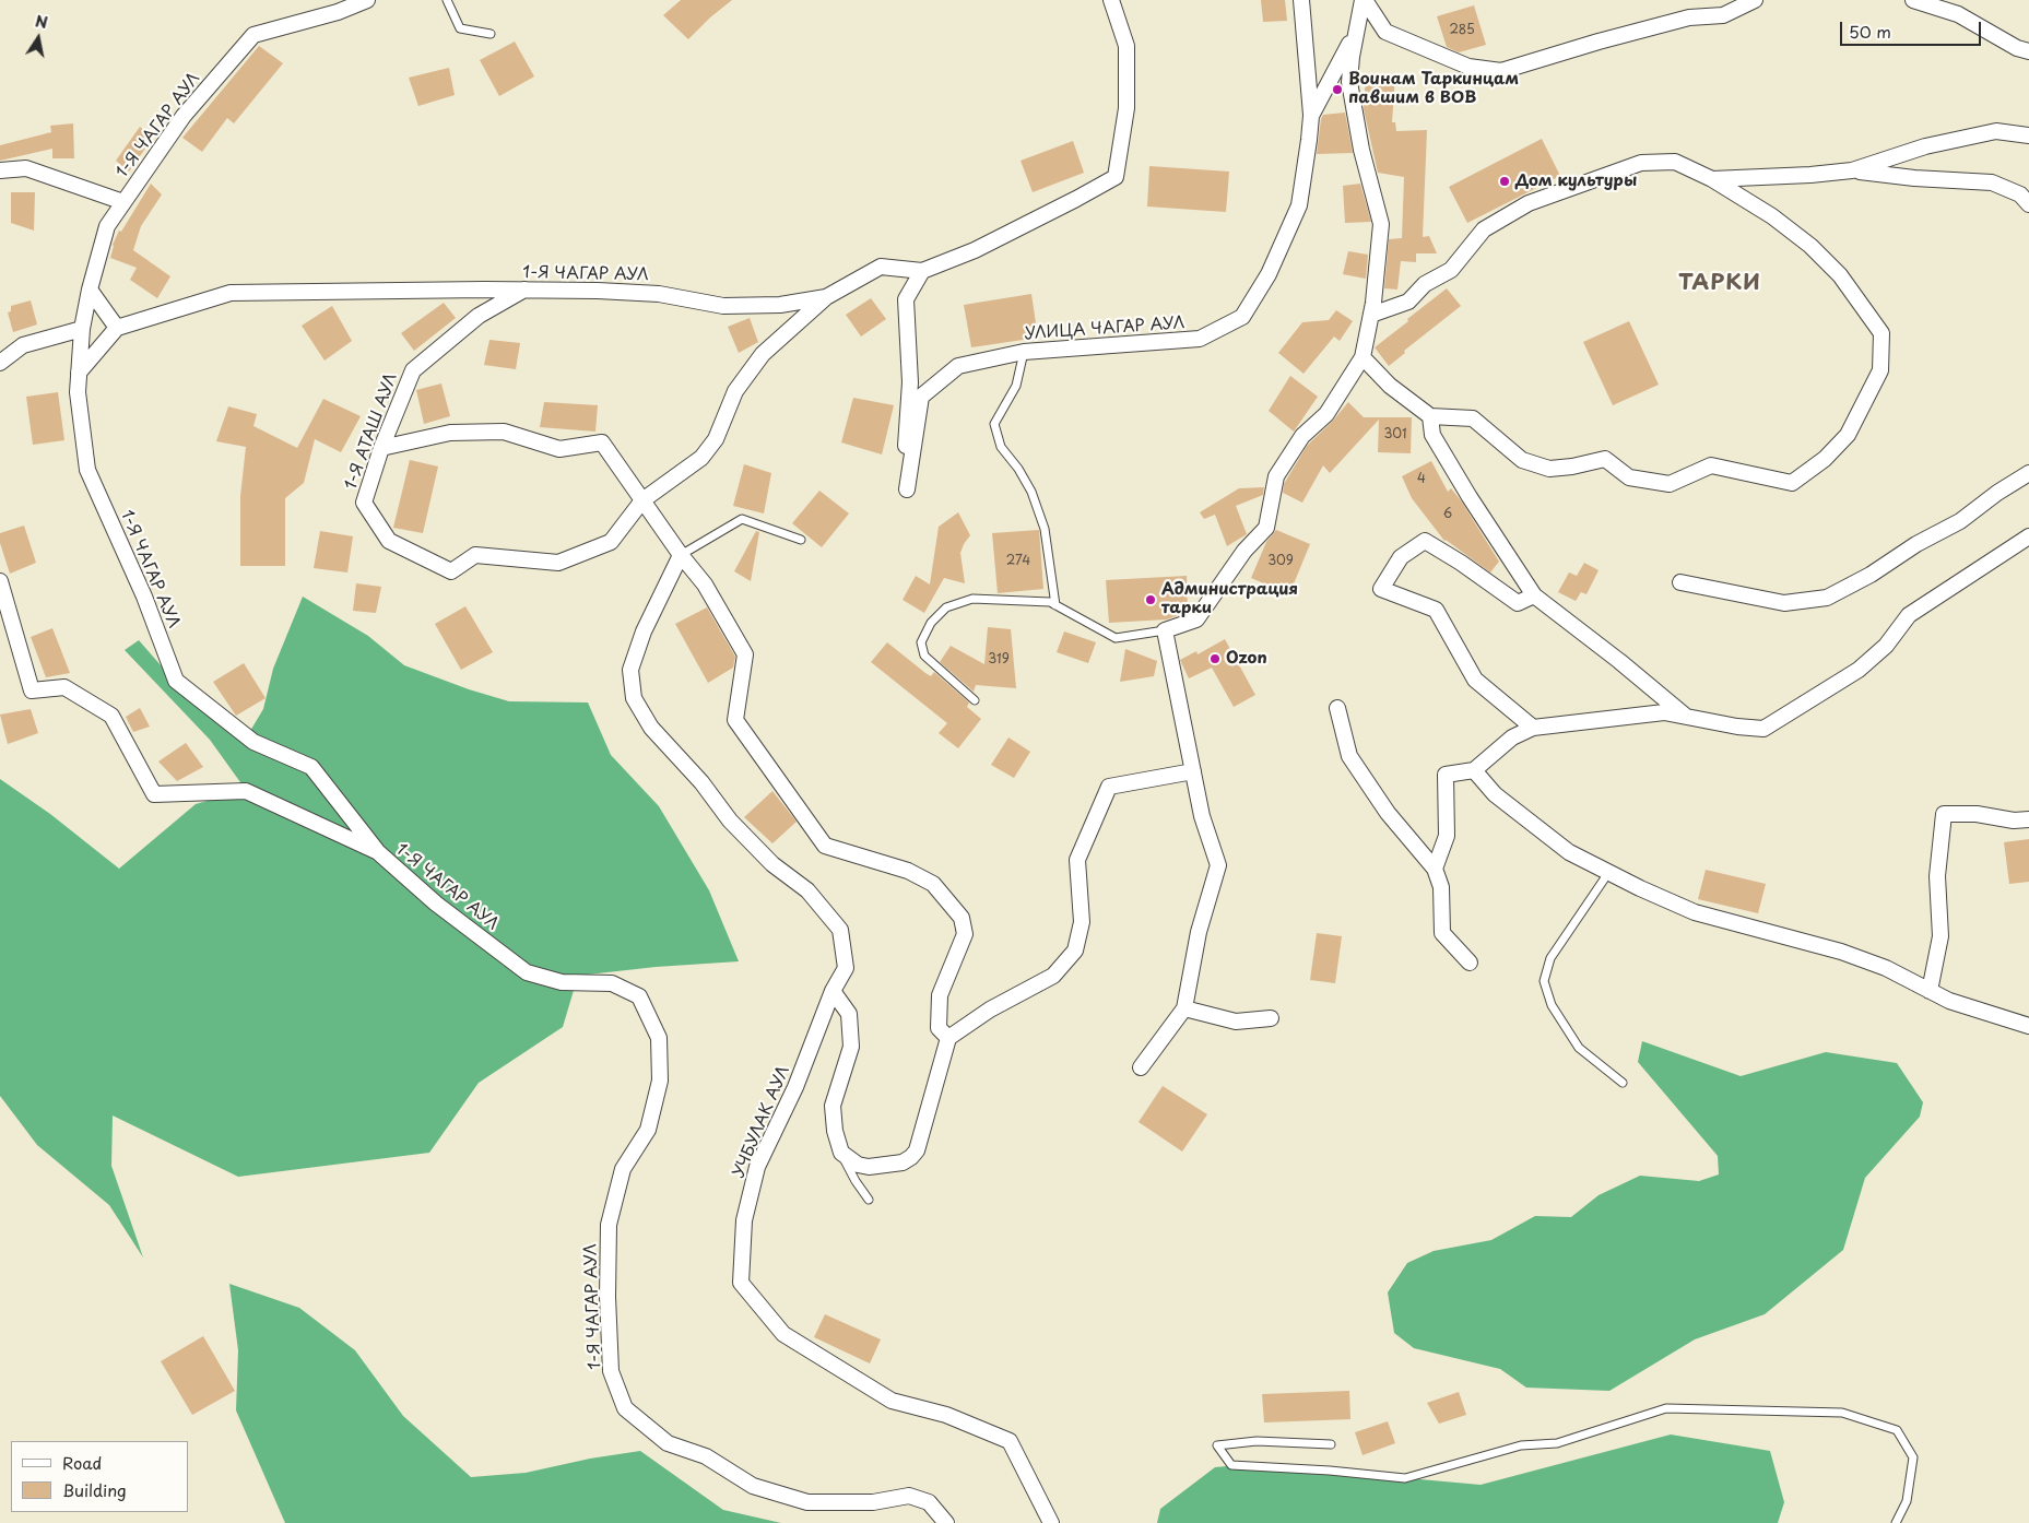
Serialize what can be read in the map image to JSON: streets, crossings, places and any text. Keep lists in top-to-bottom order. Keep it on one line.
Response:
{"streets":{"street":["1-Я ЧАГАР АУЛ","УЛИЦА ЧАГАР АУЛ","1-Я АТАШ АУЛ","УЧБУЛАК АУЛ"]},"crossings":[["1-Я ЧАГАР АУЛ","1-Я АТАШ АУЛ"]],"districts":["ТАРКИ"],"places":["Воинам Таркинцам павшим в ВОВ","Дом культуры","Администрация тарки","Ozon"],"house_numbers":["285","301","4","6","274","309","319"],"legend":["Road","Building"],"scale_bar":"50 m","north":"top"}
